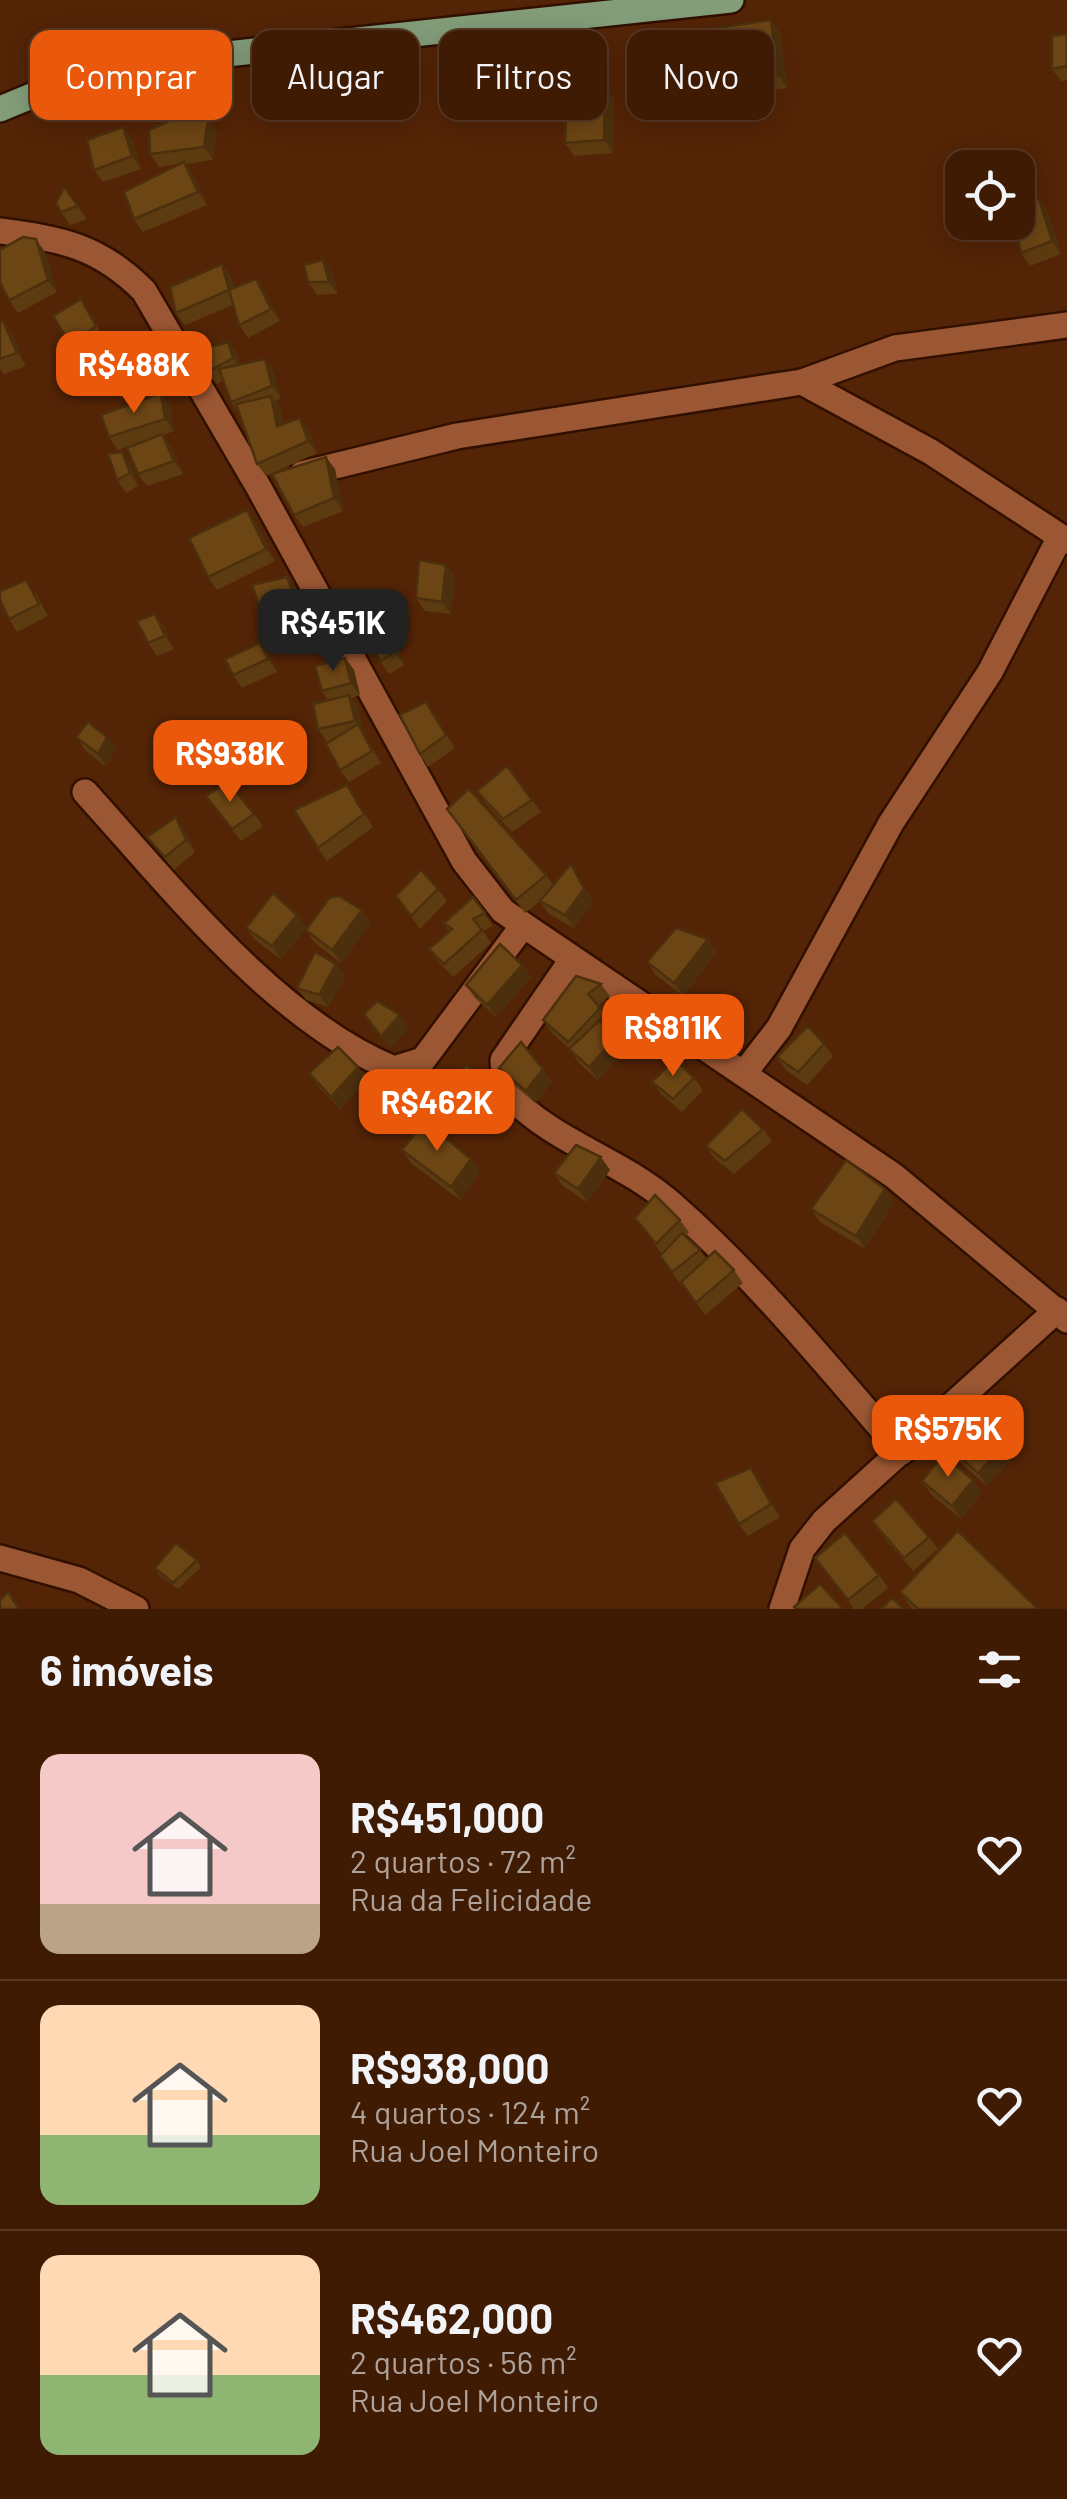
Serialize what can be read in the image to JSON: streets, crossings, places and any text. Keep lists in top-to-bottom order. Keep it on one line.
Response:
{"page":{"chip":["Comprar","Alugar","Filtros","Novo"],"price":["R$488K","R$451K","R$938K","R$811K","R$462K","R$575K"],"heading":"6 imóveis","list":[{"name":"R$451,000","note":"2 quartos · 72 m² · Rua da Felicidade"},{"name":"R$938,000","note":"4 quartos · 124 m² · Rua Joel Monteiro"},{"name":"R$462,000","note":"2 quartos · 56 m² · Rua Joel Monteiro"}]}}
